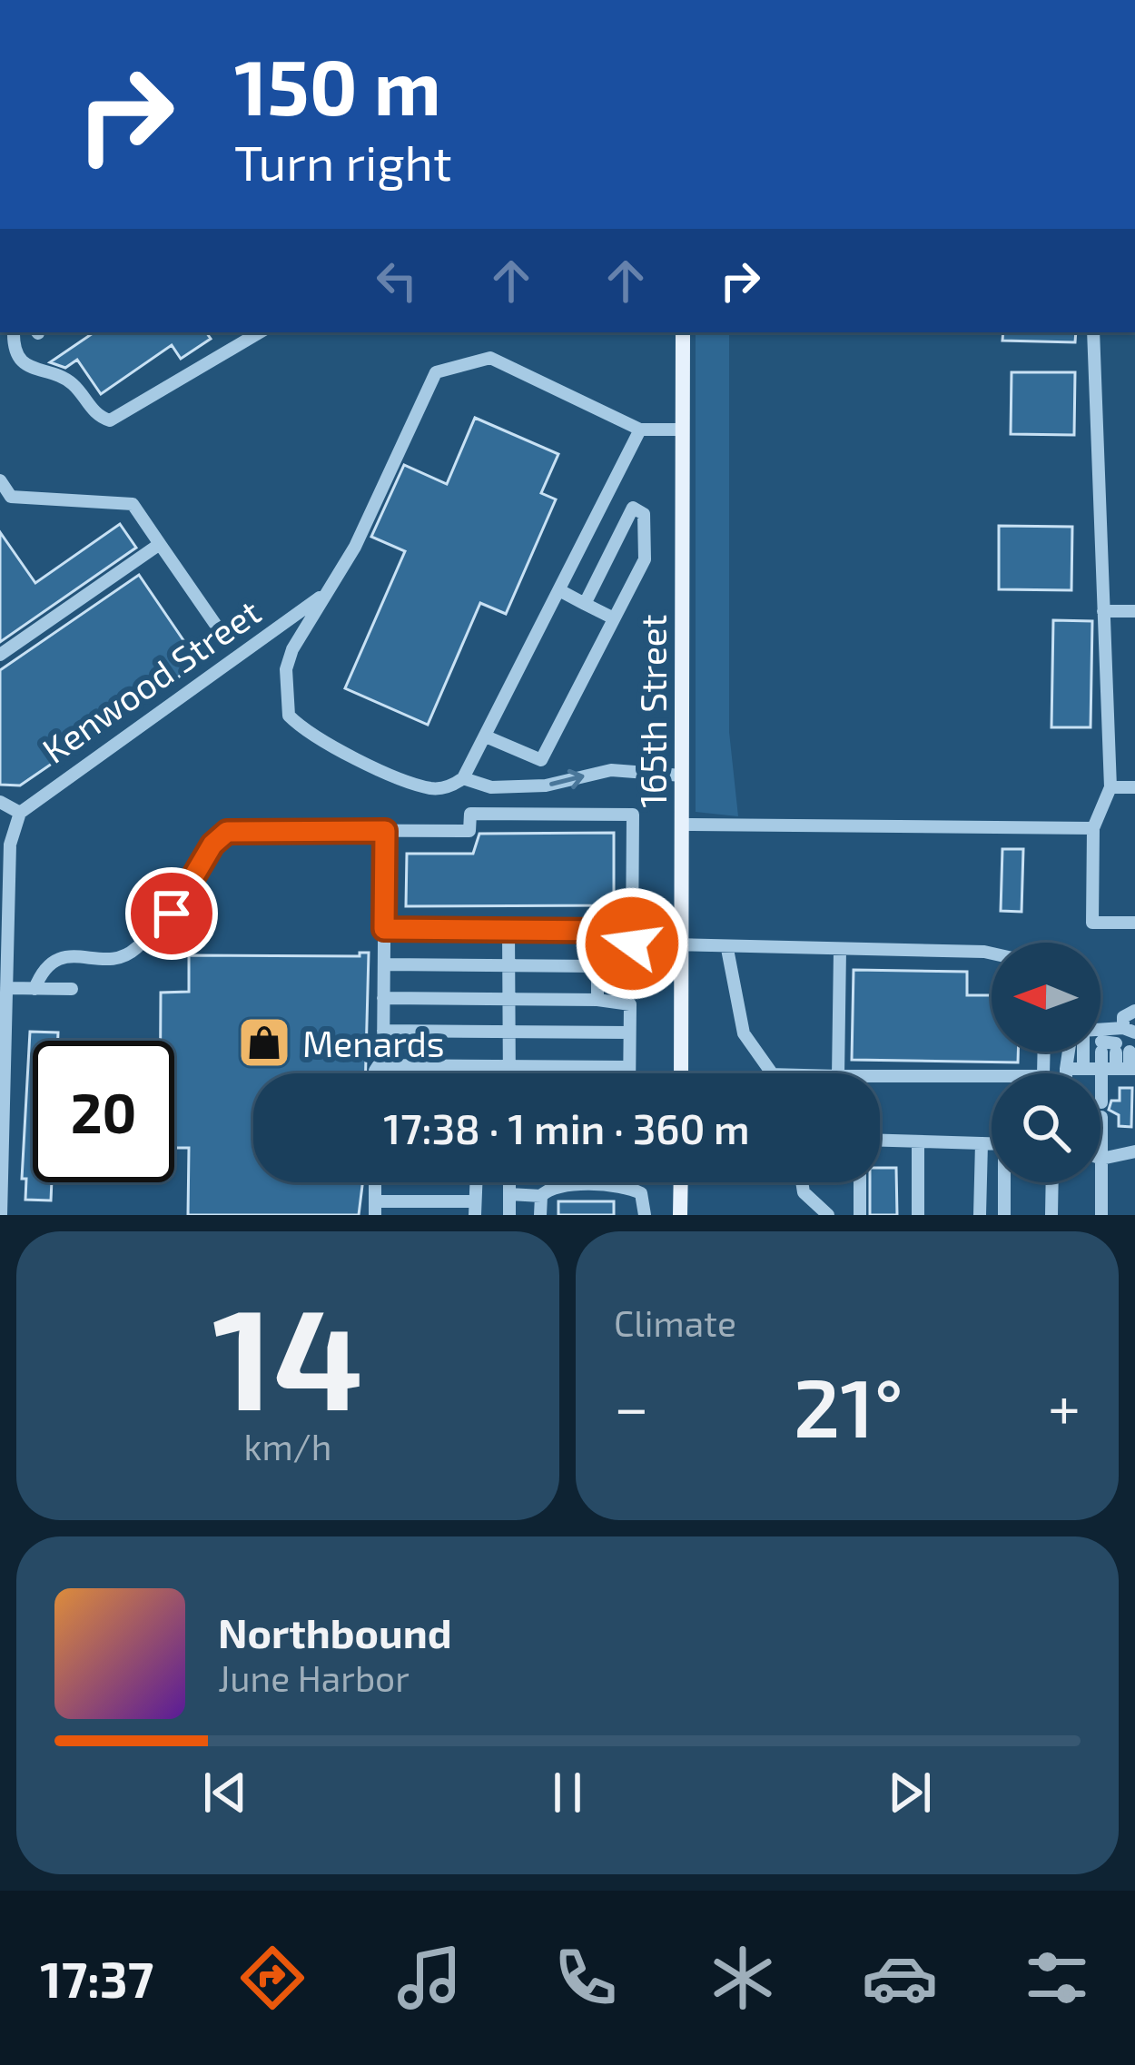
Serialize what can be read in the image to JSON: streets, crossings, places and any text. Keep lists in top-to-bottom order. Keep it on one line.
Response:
{"streets":{"main road":["165th Street"],"street":["Kenwood Street"]},"places":{"shop":["Menards"]},"north":"left","page":{"turn":["150 m","Turn right"],"limit":"20","trip":"17:38 · 1 min · 360 m","tile":[["14","km/h"],"Climate"],"heat":["−","21°","+"],"song":["Northbound","June Harbor"],"tabs":"17:37"}}
